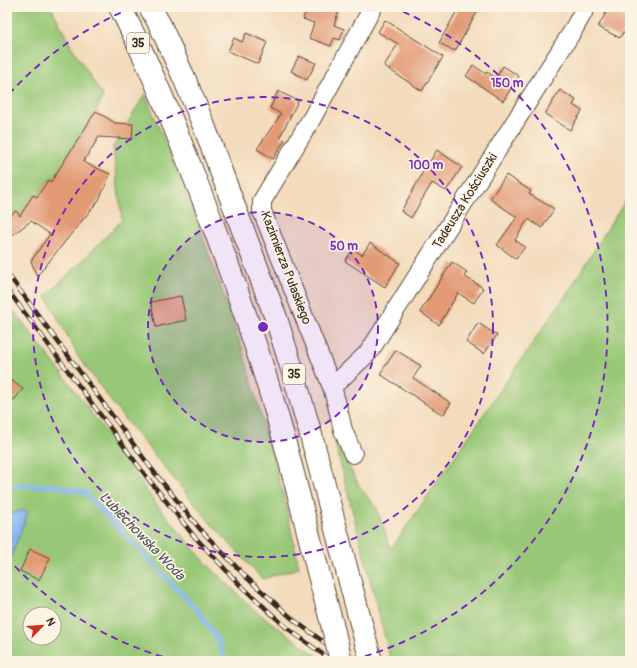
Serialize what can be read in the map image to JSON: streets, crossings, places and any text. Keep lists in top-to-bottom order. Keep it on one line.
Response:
{"streets":{"main road":["35"],"street":["Tadeusza Kościuszki","Kazimierza Pułaskiego"]},"crossings":[["Tadeusza Kościuszki","Kazimierza Pułaskiego"]],"water":["Lubiechowska Woda"],"north":"top right","rings":["150 m","100 m","50 m"]}
